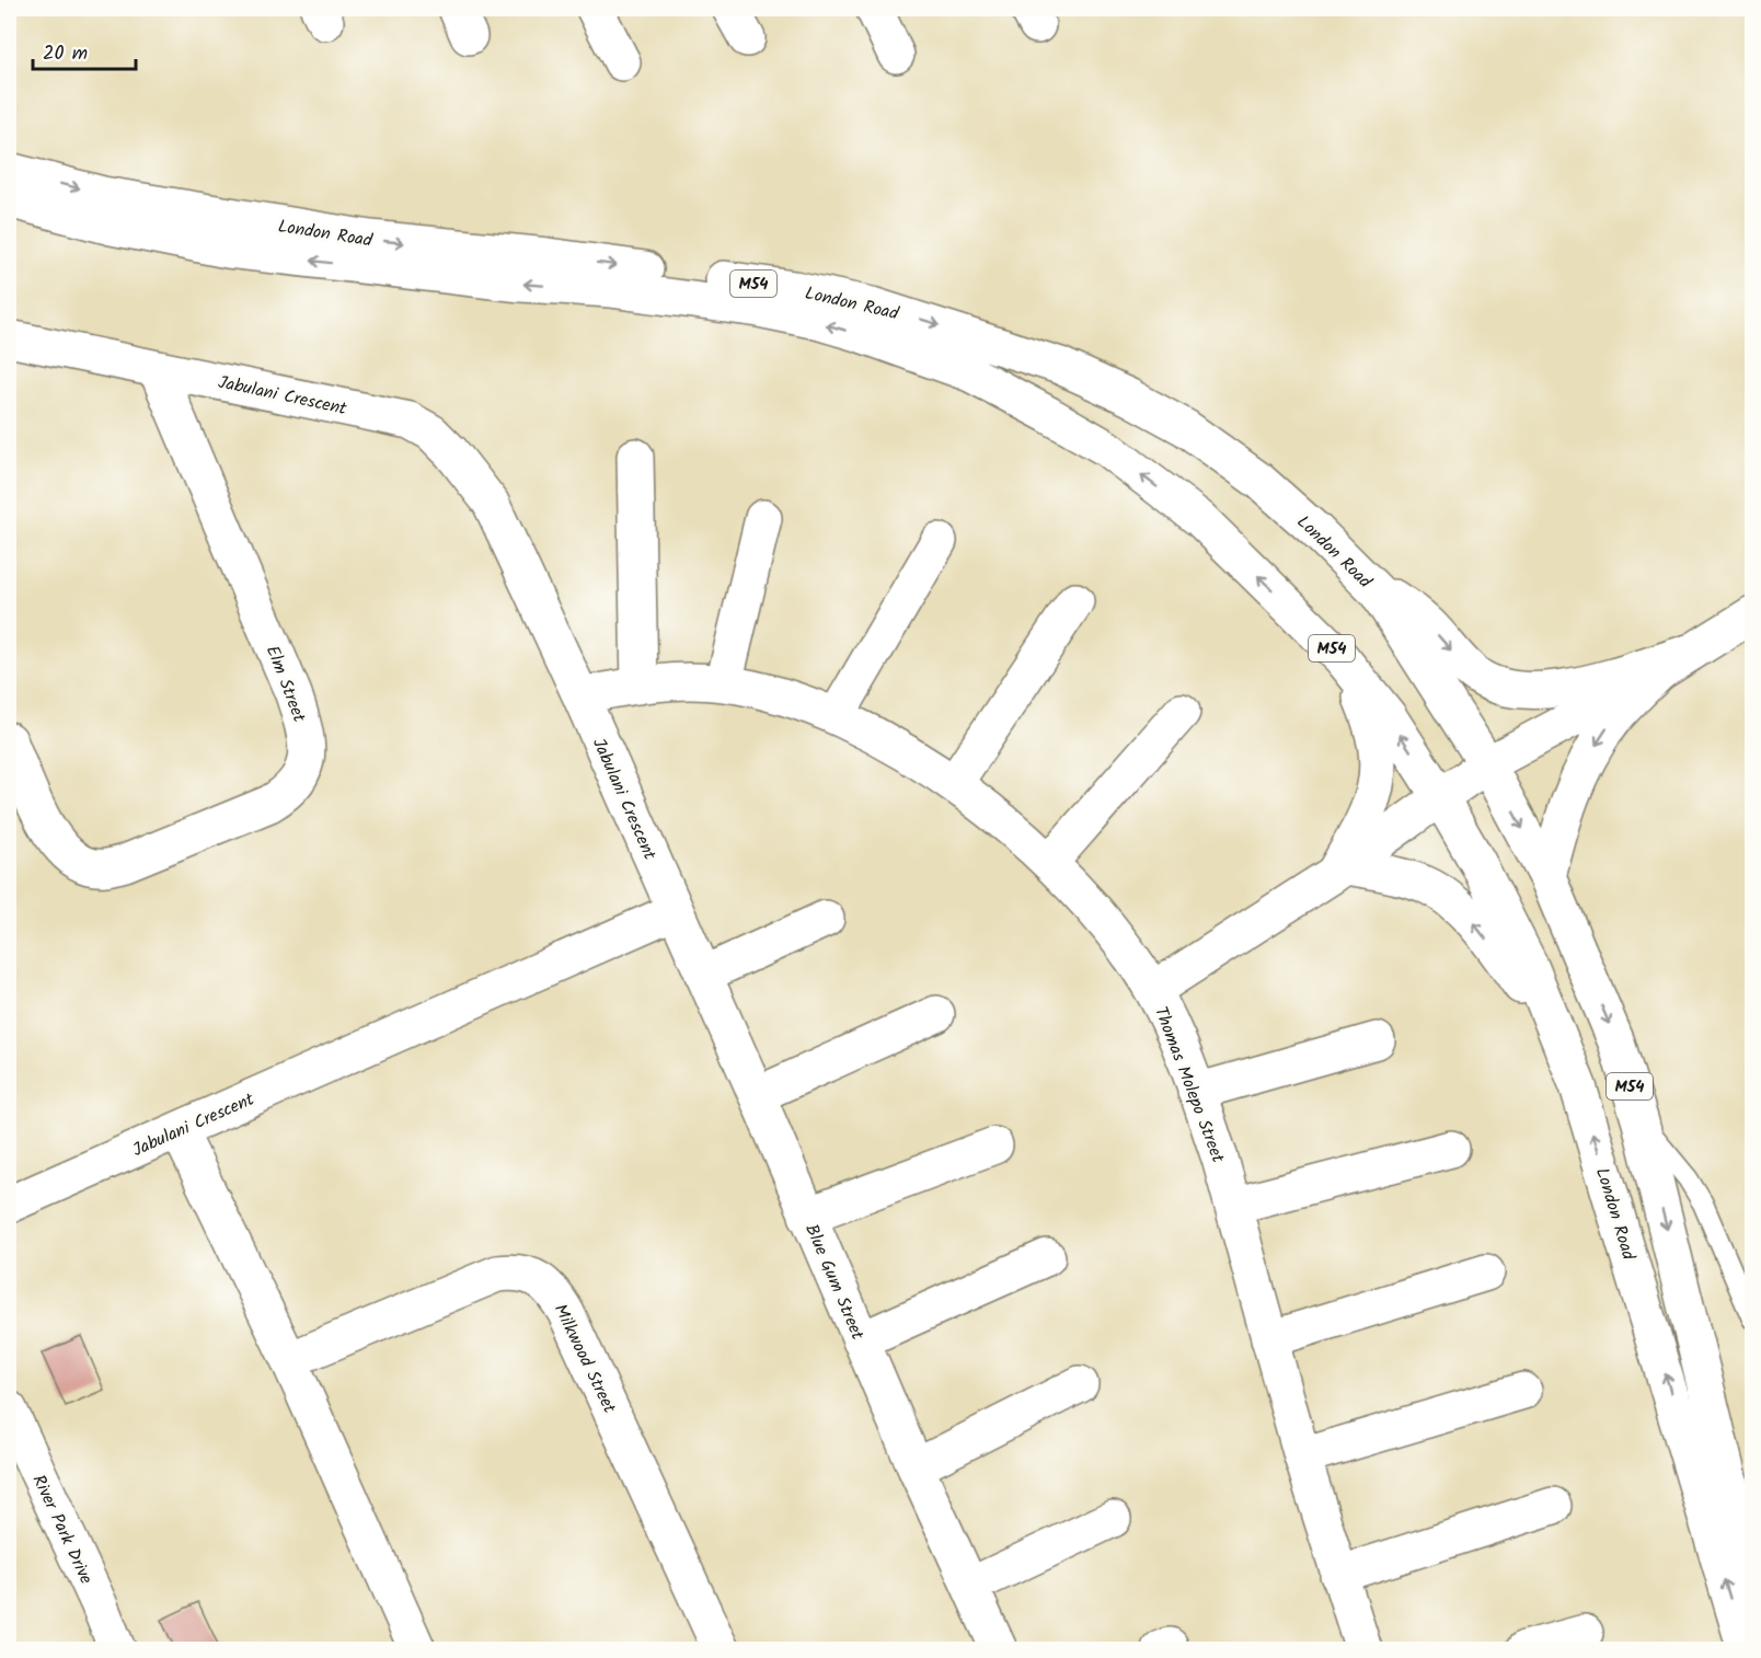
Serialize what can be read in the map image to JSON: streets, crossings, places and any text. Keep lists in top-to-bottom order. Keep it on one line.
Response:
{"streets":{"street":["London Road","M54","Jabulani Crescent","Elm Street","Thomas Molepo Street","Blue Gum Street","Milkwood Street","River Park Drive"]},"crossings":[["Jabulani Crescent","Elm Street"],["Jabulani Crescent","Thomas Molepo Street"],["Jabulani Crescent","Blue Gum Street"]],"scale_bar":"20 m"}
